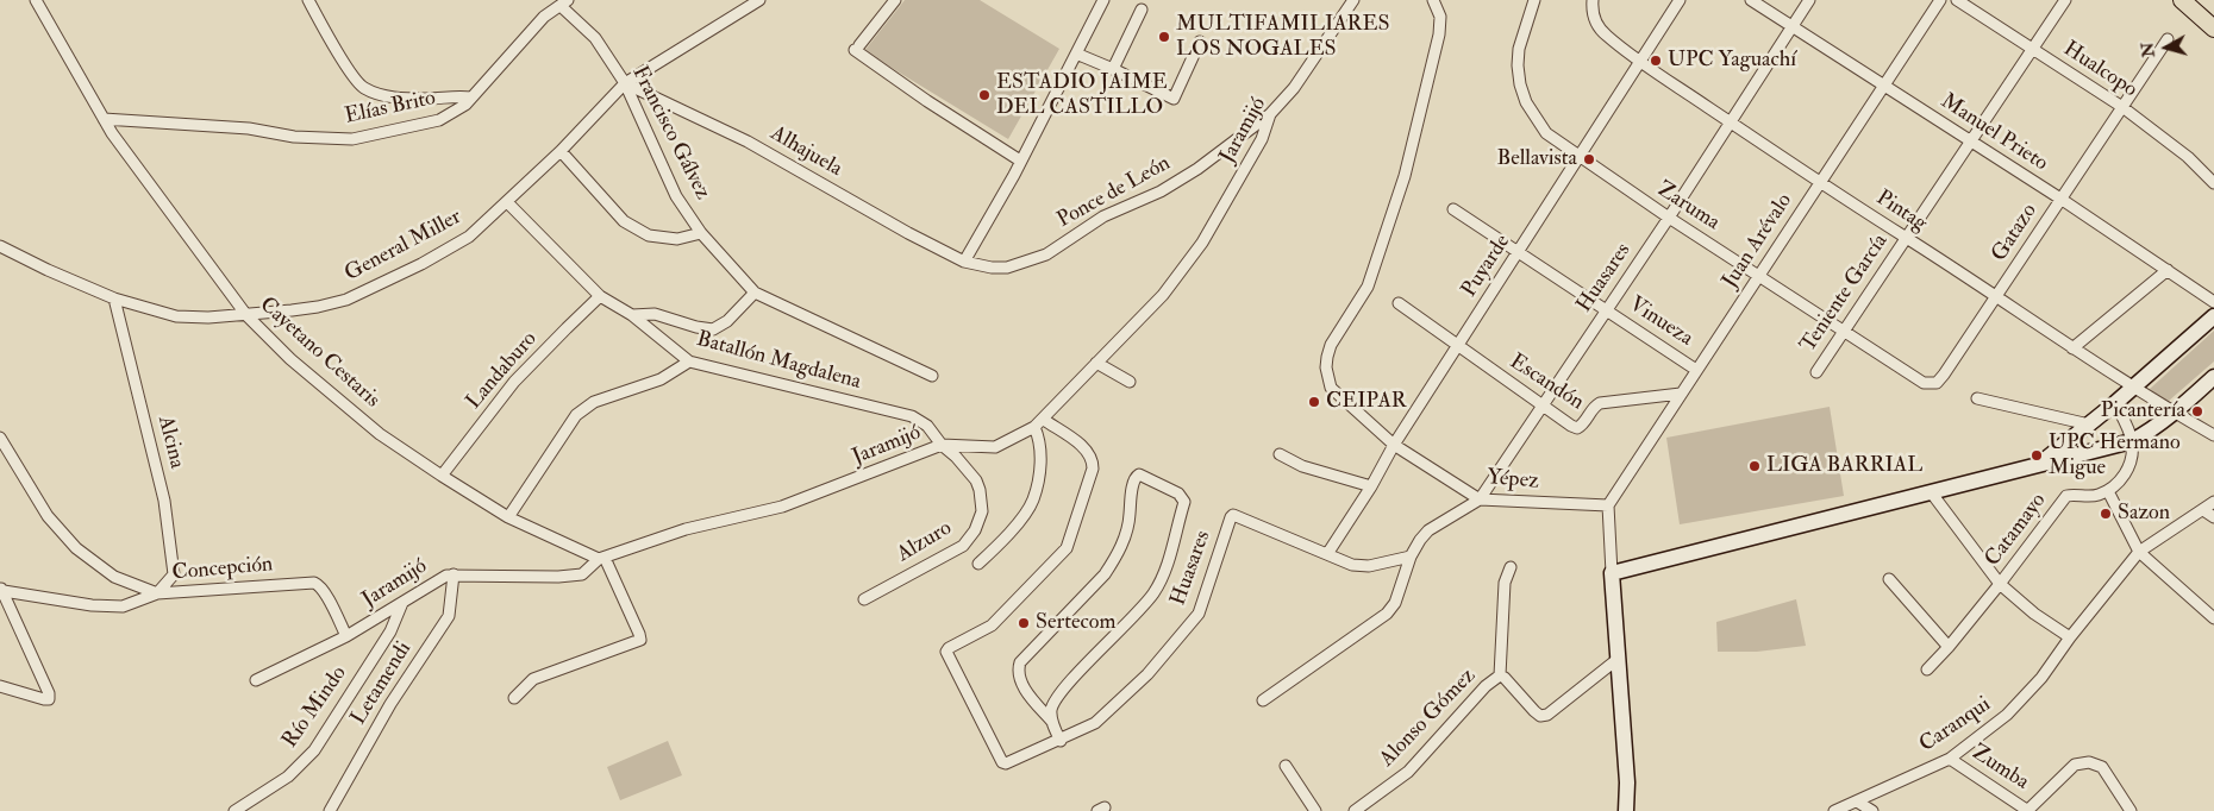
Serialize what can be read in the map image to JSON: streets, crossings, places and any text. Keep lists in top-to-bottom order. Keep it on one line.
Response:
{"streets":{"street":["Hualcopo","Elías Brito","Jaramijó","Francisco Gálvez","Manuel Prieto","Alhajuela","Ponce de León","Zaruma","Pintag","Gatazo","Juan Arévalo","General Miller","Puyarde","Huasares","Teniente García","Vinueza","Cayetano Cestaris","Batallón Magdalena","Landaburo","Escandón","Alcina","Yépez","Catamayo","Alzuro","Concepción","Letamendi","Río Mindo","Alonso Gómez","Caranqui","Zumba"]},"crossings":[["Hualcopo","Gatazo"],["Hualcopo","Teniente García"],["Elías Brito","Francisco Gálvez"],["Elías Brito","Cayetano Cestaris"],["Jaramijó","Ponce de León"],["Jaramijó","Huasares"],["Jaramijó","Cayetano Cestaris"],["Jaramijó","Batallón Magdalena"],["Jaramijó","Alzuro"],["Jaramijó","Concepción"],["Jaramijó","Letamendi"],["Jaramijó","Río Mindo"],["Francisco Gálvez","Alhajuela"],["Francisco Gálvez","General Miller"],["Manuel Prieto","Gatazo"],["Manuel Prieto","Juan Arévalo"],["Manuel Prieto","Huasares"],["Manuel Prieto","Teniente García"],["Alhajuela","Ponce de León"],["Alhajuela","General Miller"],["Zaruma","Gatazo"],["Zaruma","Juan Arévalo"],["Zaruma","Puyarde"],["Zaruma","Huasares"],["Zaruma","Teniente García"],["Pintag","Gatazo"],["Pintag","Juan Arévalo"],["Pintag","Puyarde"],["Pintag","Huasares"],["Pintag","Teniente García"],["Juan Arévalo","Vinueza"],["Juan Arévalo","Escandón"],["Juan Arévalo","Yépez"],["General Miller","Cayetano Cestaris"],["General Miller","Batallón Magdalena"],["General Miller","Alcina"],["Puyarde","Huasares"],["Puyarde","Vinueza"],["Puyarde","Escandón"],["Puyarde","Yépez"],["Huasares","Vinueza"],["Huasares","Escandón"],["Huasares","Yépez"],["Cayetano Cestaris","Landaburo"],["Batallón Magdalena","Landaburo"],["Batallón Magdalena","Alzuro"],["Alcina","Concepción"],["Caranqui","Zumba"]],"places":["MULTIFAMILIARES LOS NOGALES","UPC Yaguachí","ESTADIO JAIME DEL CASTILLO","Bellavista","CEIPAR","Picantería","UPC Hermano Migue","LIGA BARRIAL","Sazon","Sertecom"],"north":"left"}
